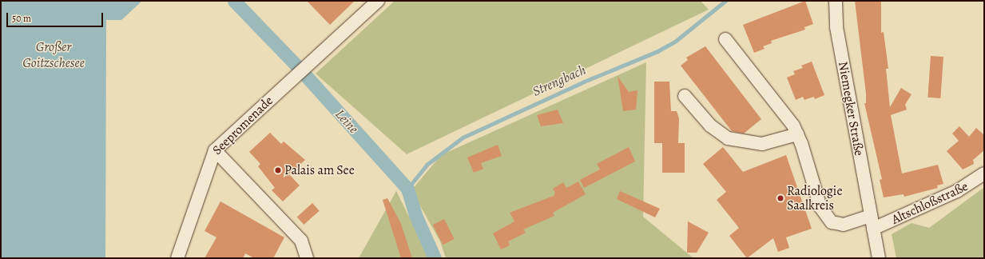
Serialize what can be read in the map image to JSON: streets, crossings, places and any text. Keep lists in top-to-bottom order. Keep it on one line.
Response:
{"streets":{"street":["Niemegker Straße","Seepromenade","Altschloßstraße"]},"crossings":[["Niemegker Straße","Altschloßstraße"]],"water":["Großer Goitzschesee","Strengbach","Leine"],"places":["Palais am See","Radiologie Saalkreis"],"scale_bar":"50 m"}
